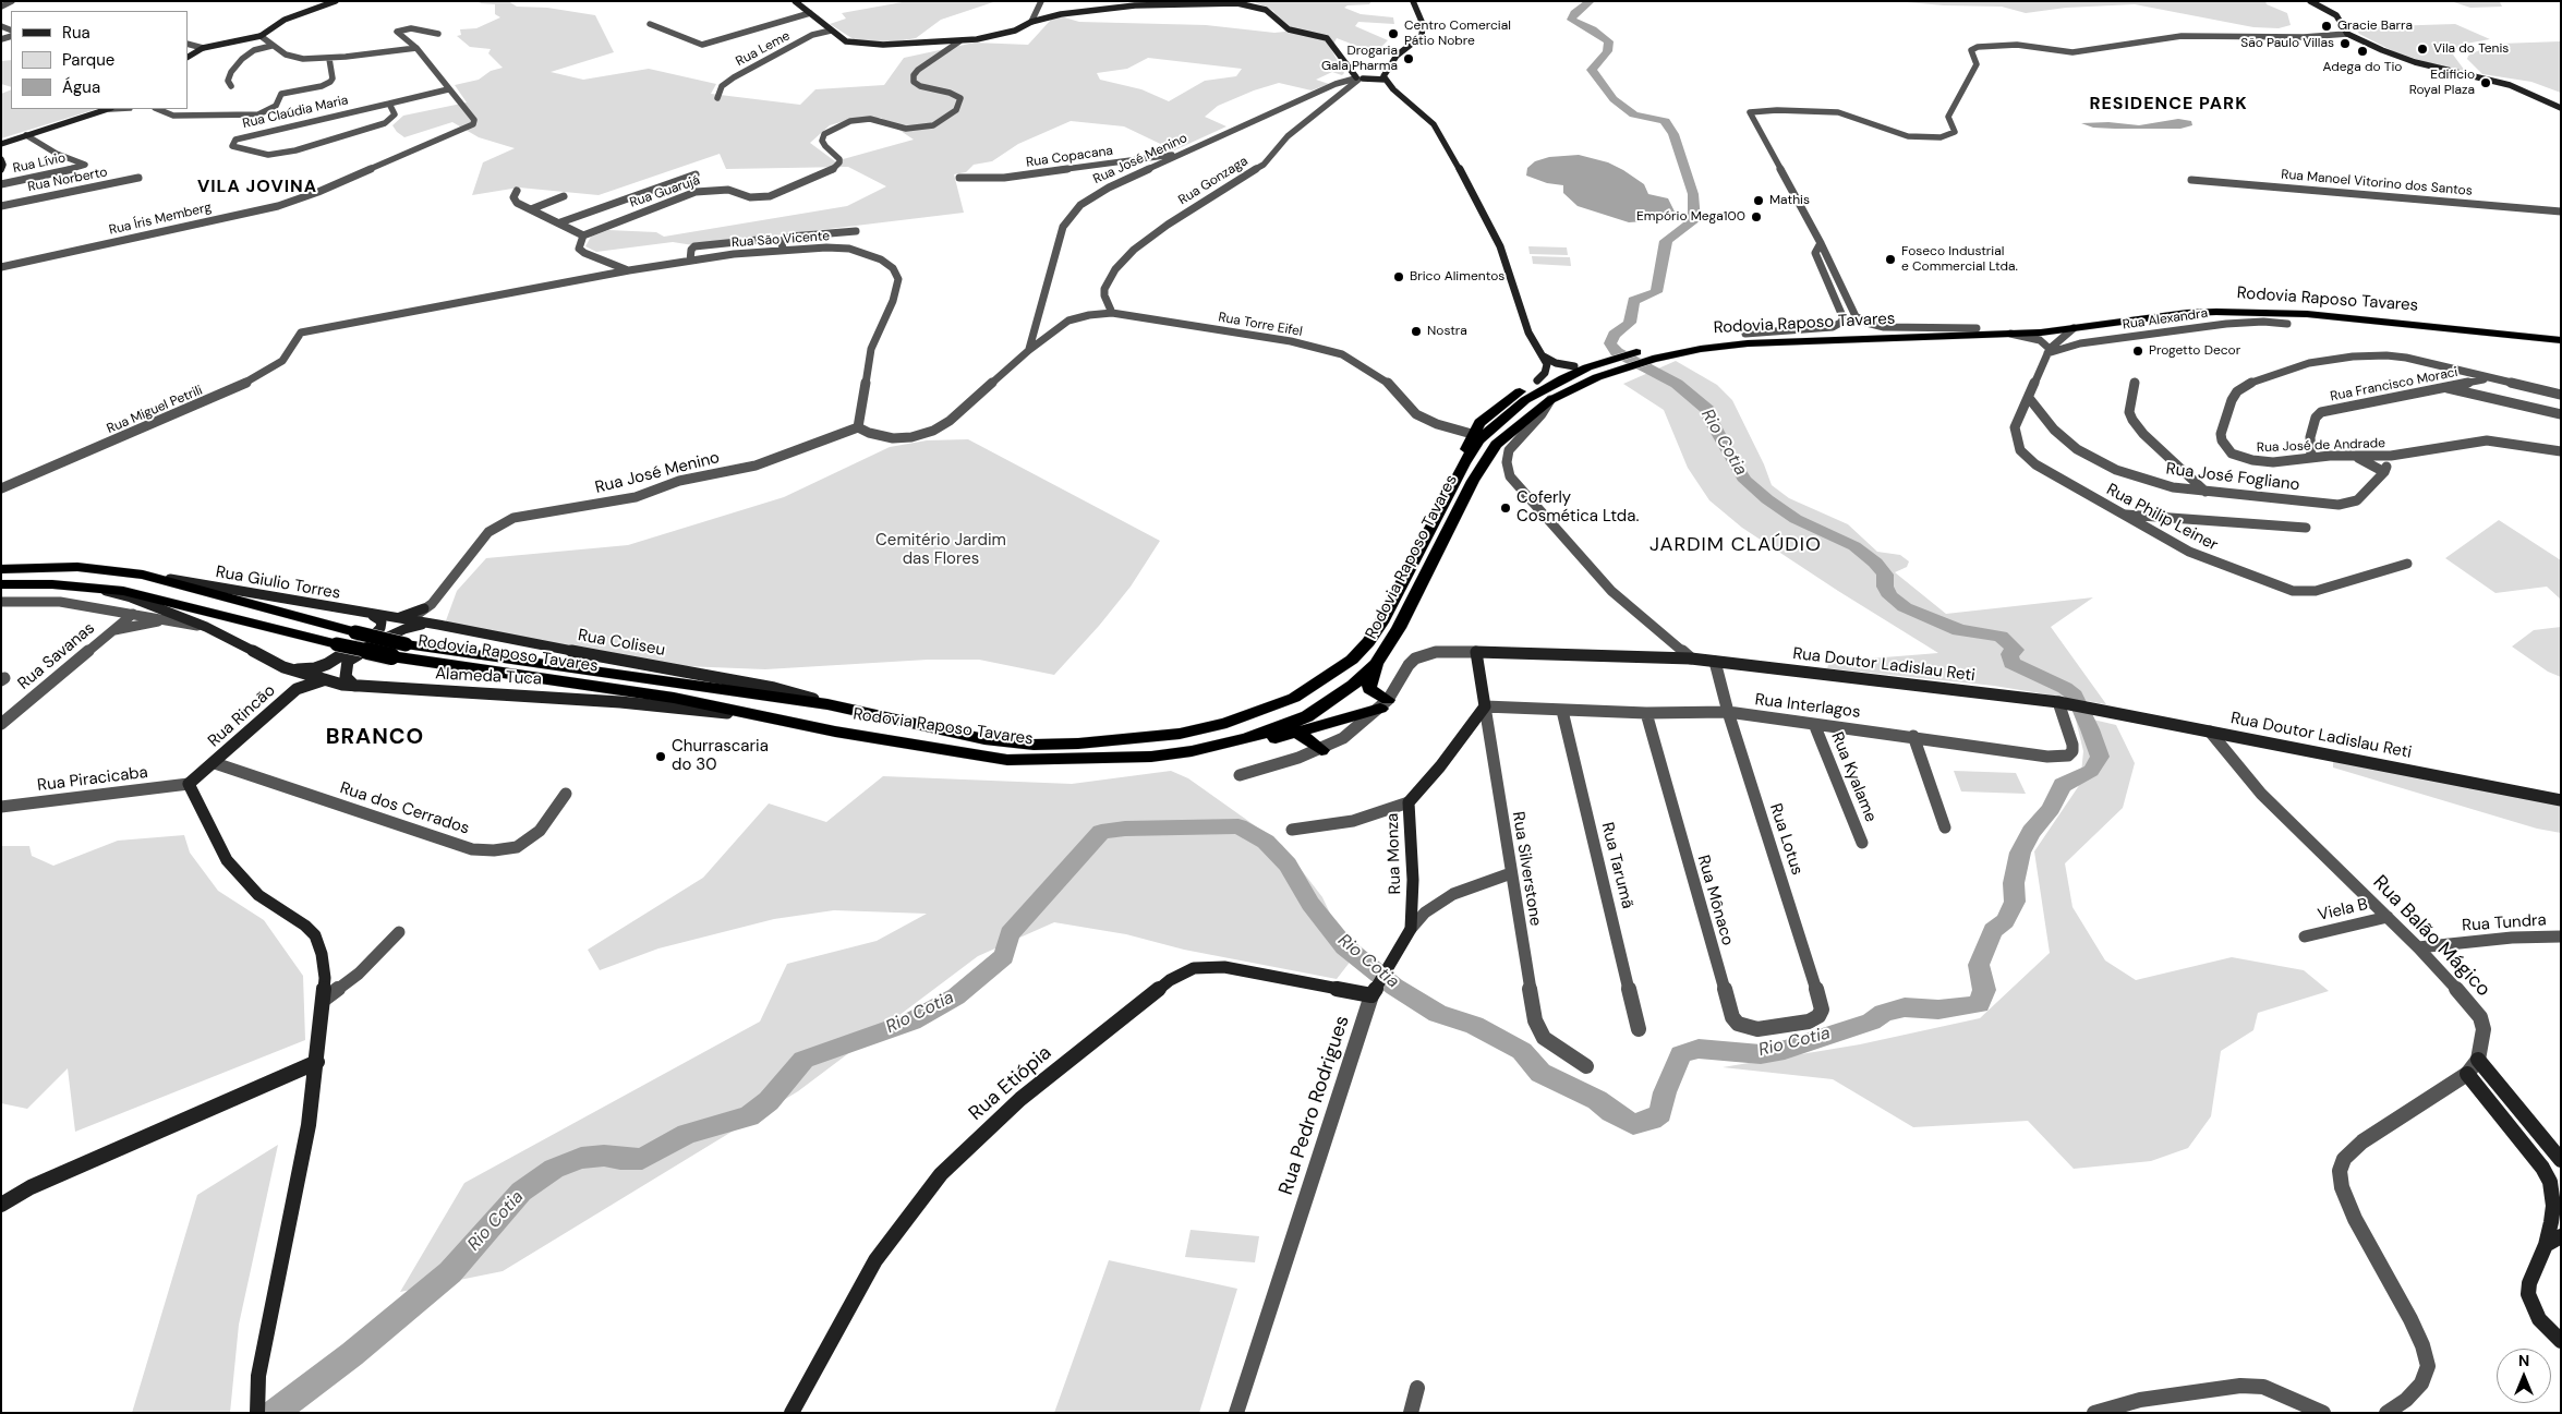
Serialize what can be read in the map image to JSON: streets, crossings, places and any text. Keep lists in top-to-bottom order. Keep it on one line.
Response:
{"streets":{"highway":["Rodovia Raposo Tavares"],"street":["Rua Leme","Rua Claúdia Maria","Rua Copacana","Rua José Menino","Rua Lívio","Rua Norberto","Rua Gonzaga","Rua Manoel Vitorino dos Santos","Rua Guarujá","Rua Íris Memberg","Rua São Vicente","Rua Alexandra","Rua Torre Eifel","Rua Francisco Moraci","Rua Miguel Petrili","Rua José de Andrade","Rua José Fogliano","Rua Philip Leiner","Rua Giulio Torres","Rua Coliseu","Rua Savanas","Rua Doutor Ladislau Reti","Alameda Tuca","Rua Interlagos","Rua Rincão","Rua Kyalame","Rua Piracicaba","Rua dos Cerrados","Rua Lotus","Rua Monza","Rua Tarumã","Rua Silverstone","Rua Mônaco","Viela B","Rua Tundra","Rua Balão Mágico","Rua Etiópia","Rua Pedro Rodrigues"]},"crossings":[["Rua Claúdia Maria","Rua Íris Memberg"],["Rua Copacana","Rua José Menino"],["Rua José Menino","Rua Gonzaga"],["Rua José Menino","Rua São Vicente"],["Rua José Menino","Rua Torre Eifel"],["Rua José Menino","Rua Giulio Torres"],["Rua José Menino","Rua Coliseu"],["Rua Gonzaga","Rua Torre Eifel"],["Rua São Vicente","Rua Miguel Petrili"],["Rodovia Raposo Tavares","Rua Philip Leiner"],["Rodovia Raposo Tavares","Rua Giulio Torres"],["Rodovia Raposo Tavares","Rua Coliseu"],["Rodovia Raposo Tavares","Alameda Tuca"],["Rua Alexandra","Rua Philip Leiner"],["Rua Francisco Moraci","Rua José de Andrade"],["Rua José de Andrade","Rua José Fogliano"],["Rua José Fogliano","Rua Philip Leiner"],["Rua Giulio Torres","Rua Coliseu"],["Rua Savanas","Alameda Tuca"],["Rua Doutor Ladislau Reti","Rua Interlagos"],["Rua Doutor Ladislau Reti","Rua Lotus"],["Rua Doutor Ladislau Reti","Rua Silverstone"],["Rua Doutor Ladislau Reti","Rua Balão Mágico"],["Alameda Tuca","Rua Rincão"],["Rua Interlagos","Rua Kyalame"],["Rua Interlagos","Rua Lotus"],["Rua Interlagos","Rua Monza"],["Rua Interlagos","Rua Tarumã"],["Rua Interlagos","Rua Silverstone"],["Rua Interlagos","Rua Mônaco"],["Rua Rincão","Rua Piracicaba"],["Rua Rincão","Rua dos Cerrados"],["Rua Lotus","Rua Mônaco"],["Rua Monza","Rua Silverstone"],["Rua Monza","Rua Pedro Rodrigues"],["Rua Silverstone","Rua Pedro Rodrigues"],["Viela B","Rua Balão Mágico"],["Rua Tundra","Rua Balão Mágico"],["Rua Etiópia","Rua Pedro Rodrigues"]],"districts":["RESIDENCE PARK","VILA JOVINA","JARDIM CLAÚDIO","BRANCO"],"water":["Rio Cotia"],"parks":["Cemitério Jardim das Flores"],"places":["Gracie Barra","Centro Comercial Pátio Nobre","São Paulo Villas","Vila do Tenis","Adega do Tio","Drogaria Gala Pharma","Edificio Royal Plaza","Mathis","Empório Mega100","Foseco Industrial e Commercial Ltda.","Brico Alimentos","Nostra","Progetto Decor","Coferly Cosmética Ltda.","Churrascaria do 30"],"legend":["Rua","Parque","Água"],"north":"top"}
